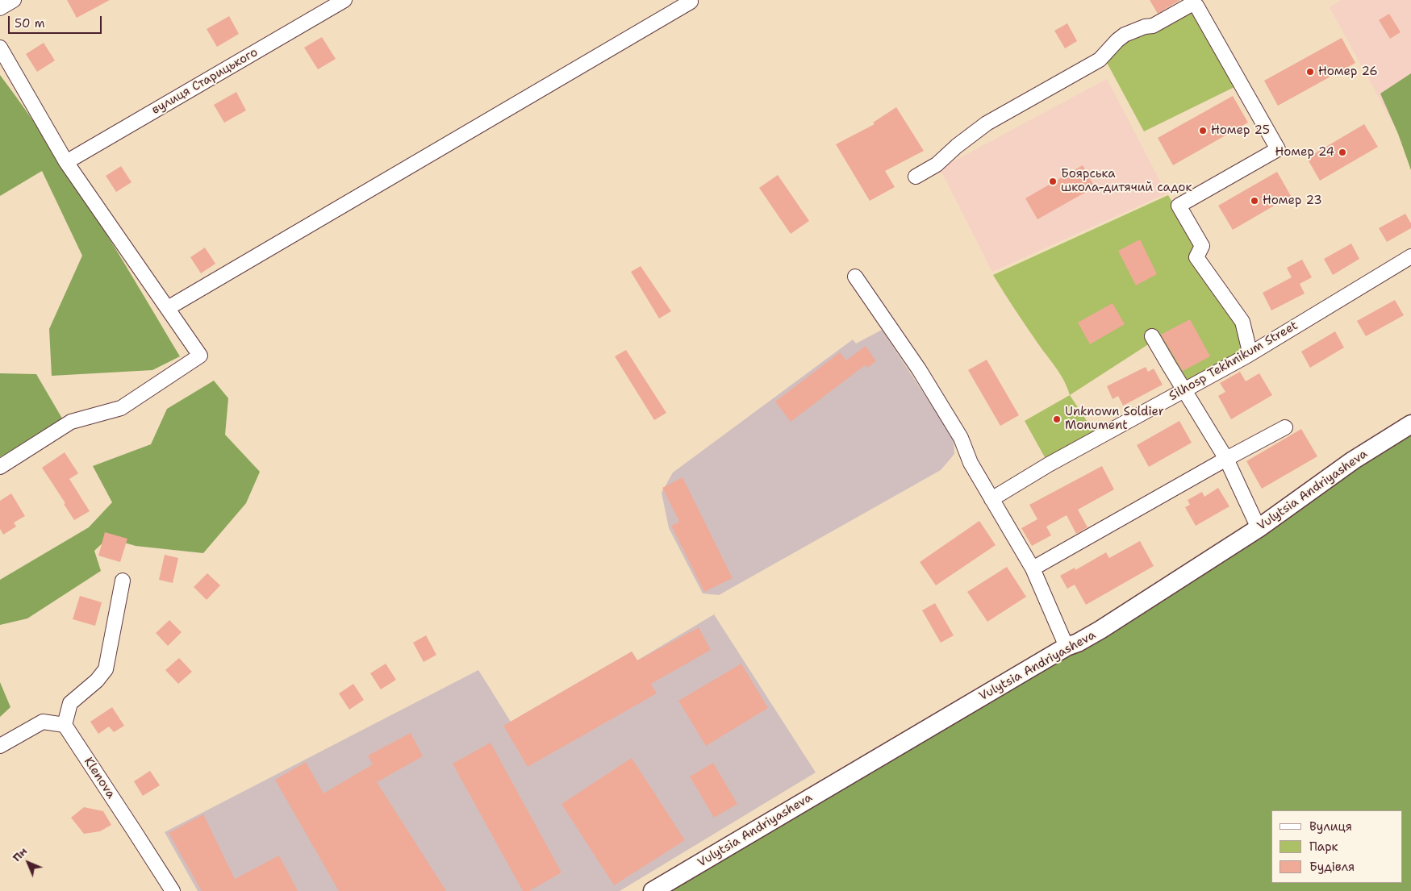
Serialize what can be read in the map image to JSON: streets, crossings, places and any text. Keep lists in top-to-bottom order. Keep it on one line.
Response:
{"streets":{"street":["вулиця Старицького","Silhosp Tekhnikum Street","Vulytsia Andriyasheva","Klenova"]},"places":["Номер 26","Номер 25","Номер 24","Боярська школа-дитячий садок","Номер 23","Unknown Soldier Monument"],"legend":["Вулиця","Парк","Будівля"],"scale_bar":"50 m","north":"top left"}
